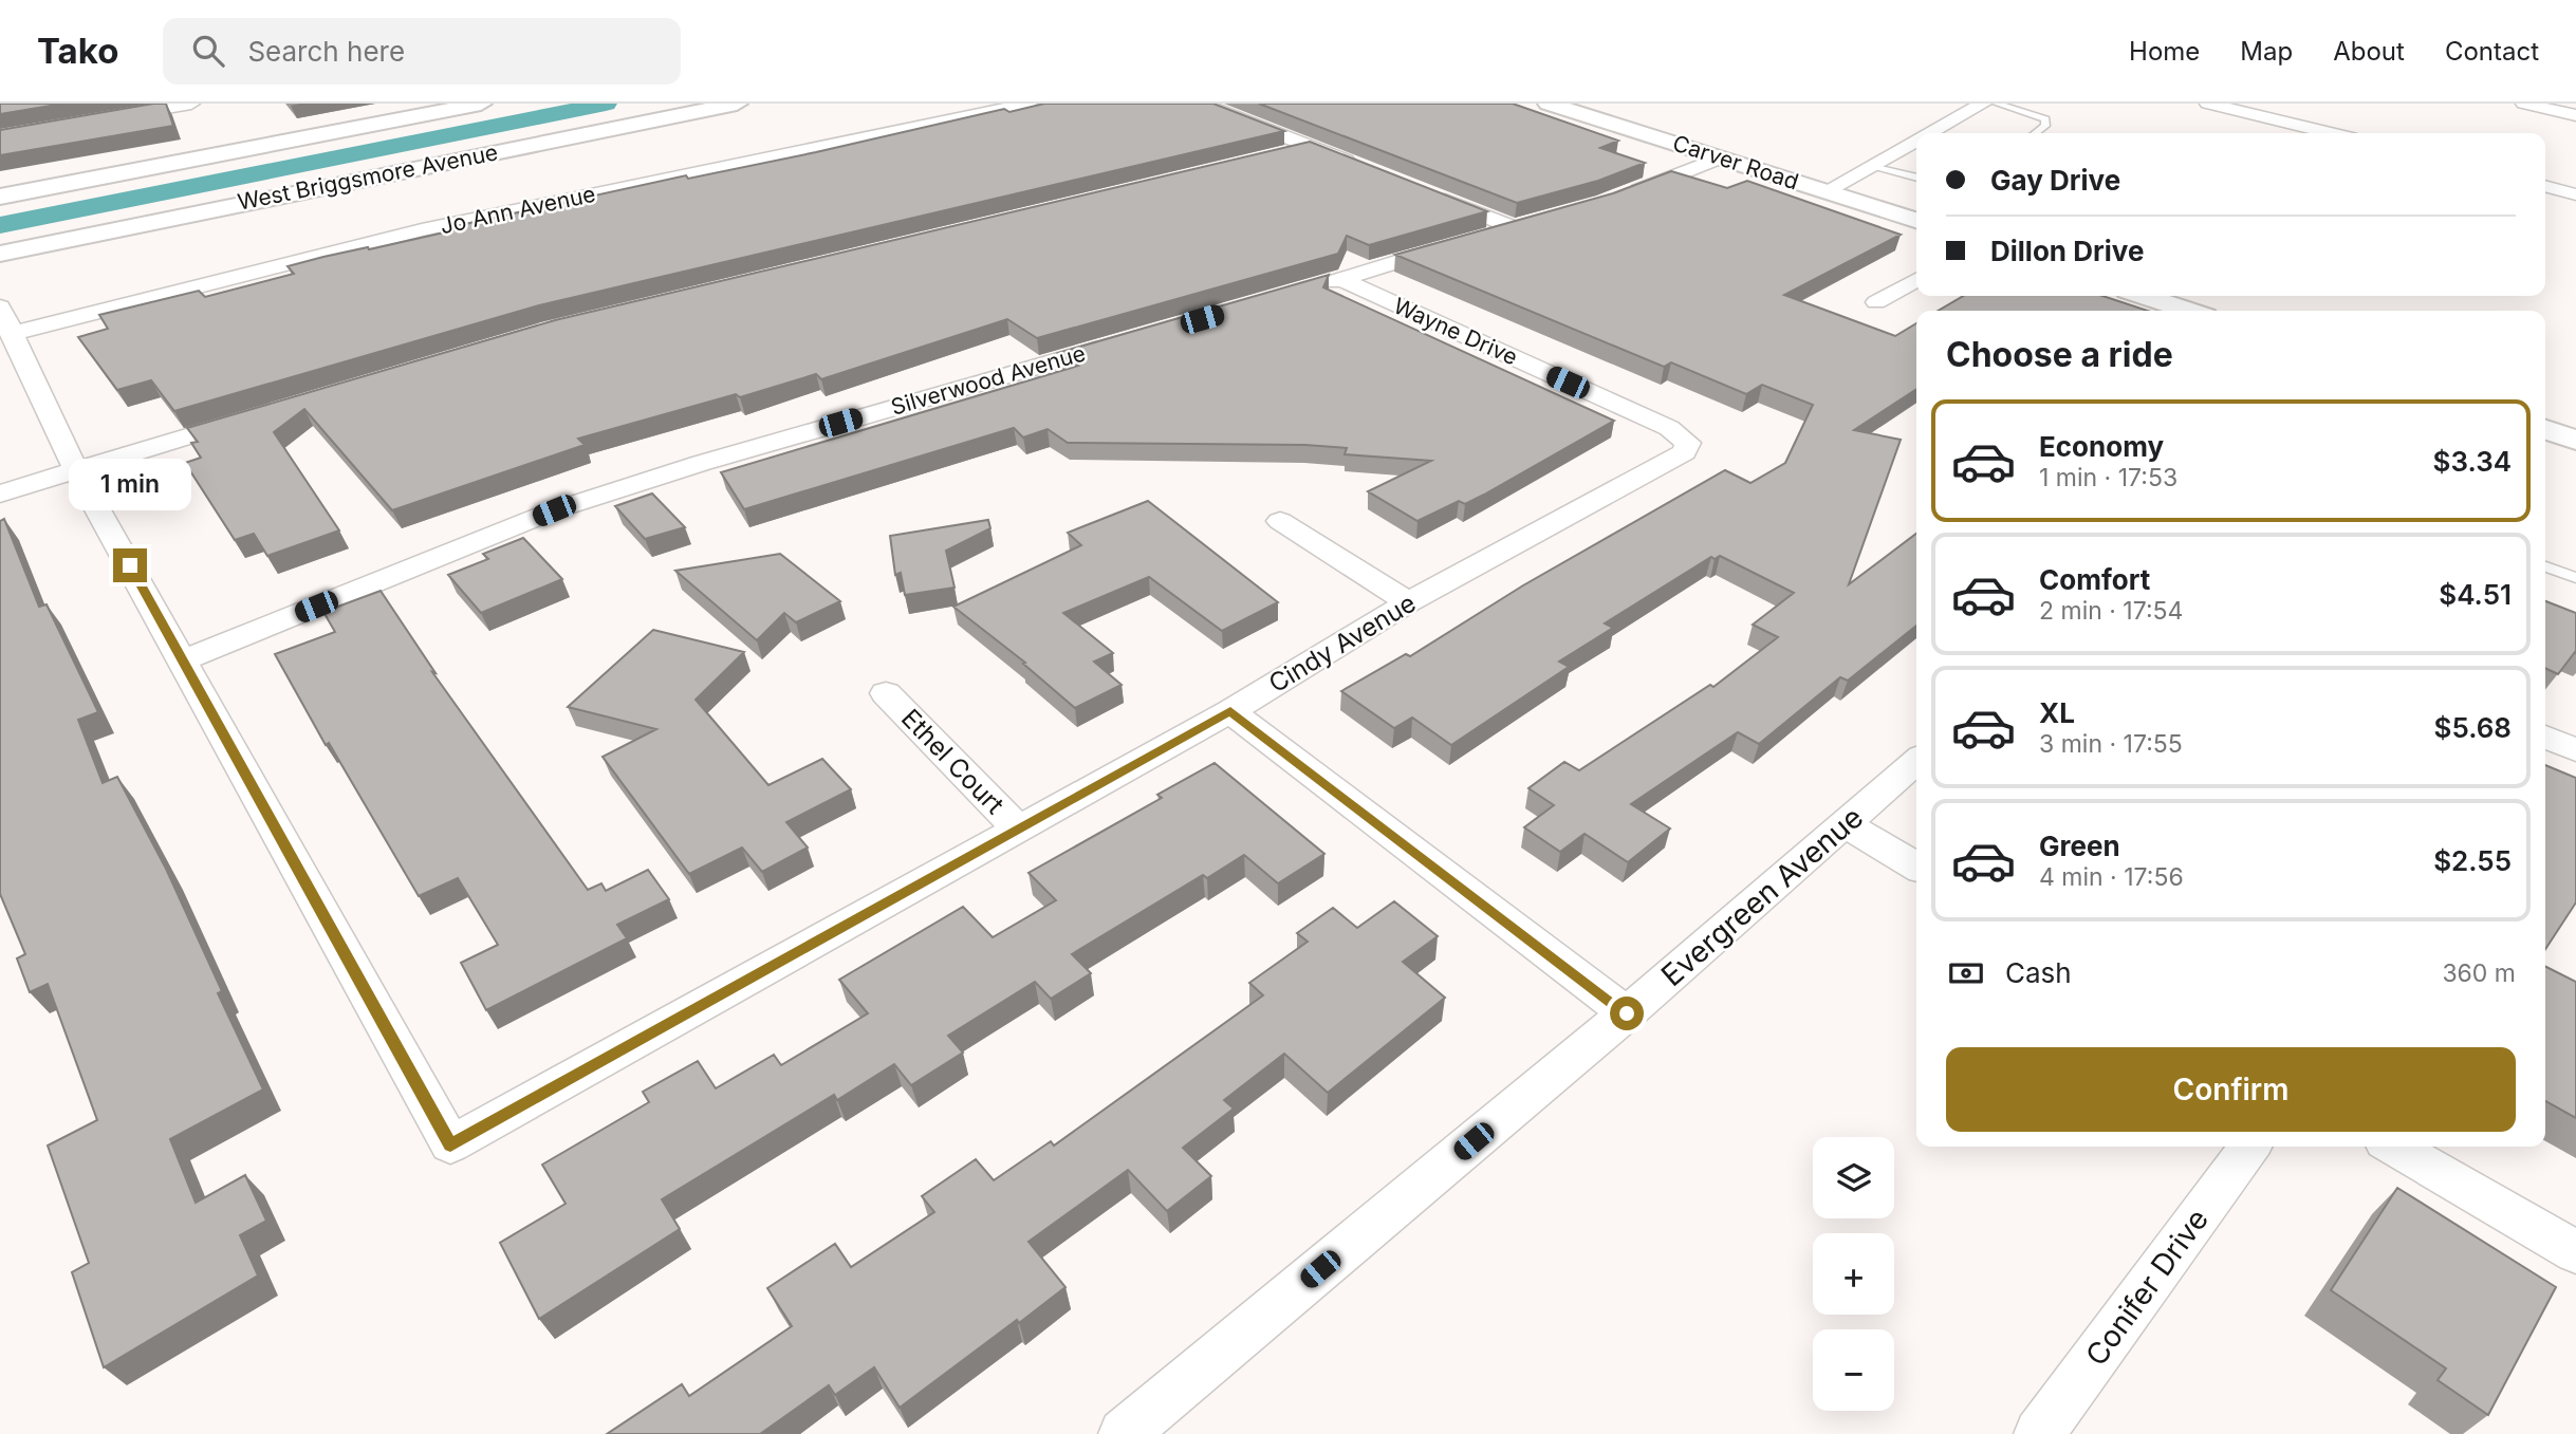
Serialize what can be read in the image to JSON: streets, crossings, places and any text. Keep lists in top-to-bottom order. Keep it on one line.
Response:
{"streets":{"main road":["Carver Road","West Briggsmore Avenue"],"street":["Jo Ann Avenue","Wayne Drive","Silverwood Avenue","Cindy Avenue","Ethel Court","Evergreen Avenue","Conifer Drive"]},"crossings":[["Wayne Drive","Cindy Avenue"],["Silverwood Avenue","Cindy Avenue"],["Cindy Avenue","Ethel Court"]],"page":{"header":"Tako","search":"Search here","nav":["Home","Map","About","Contact"],"banner":["Gay Drive","Dillon Drive"],"heading":"Choose a ride","list":[{"name":"Economy","note":"1 min · 17:53","value":"$3.34"},{"name":"Comfort","note":"2 min · 17:54","value":"$4.51"},{"name":"XL","note":"3 min · 17:55","value":"$5.68"},{"name":"Green","note":"4 min · 17:56","value":"$2.55"}],"bubble":"1 min","pay":["Cash","360 m"],"buttons":"Confirm","map_buttons":["+","−"]}}
